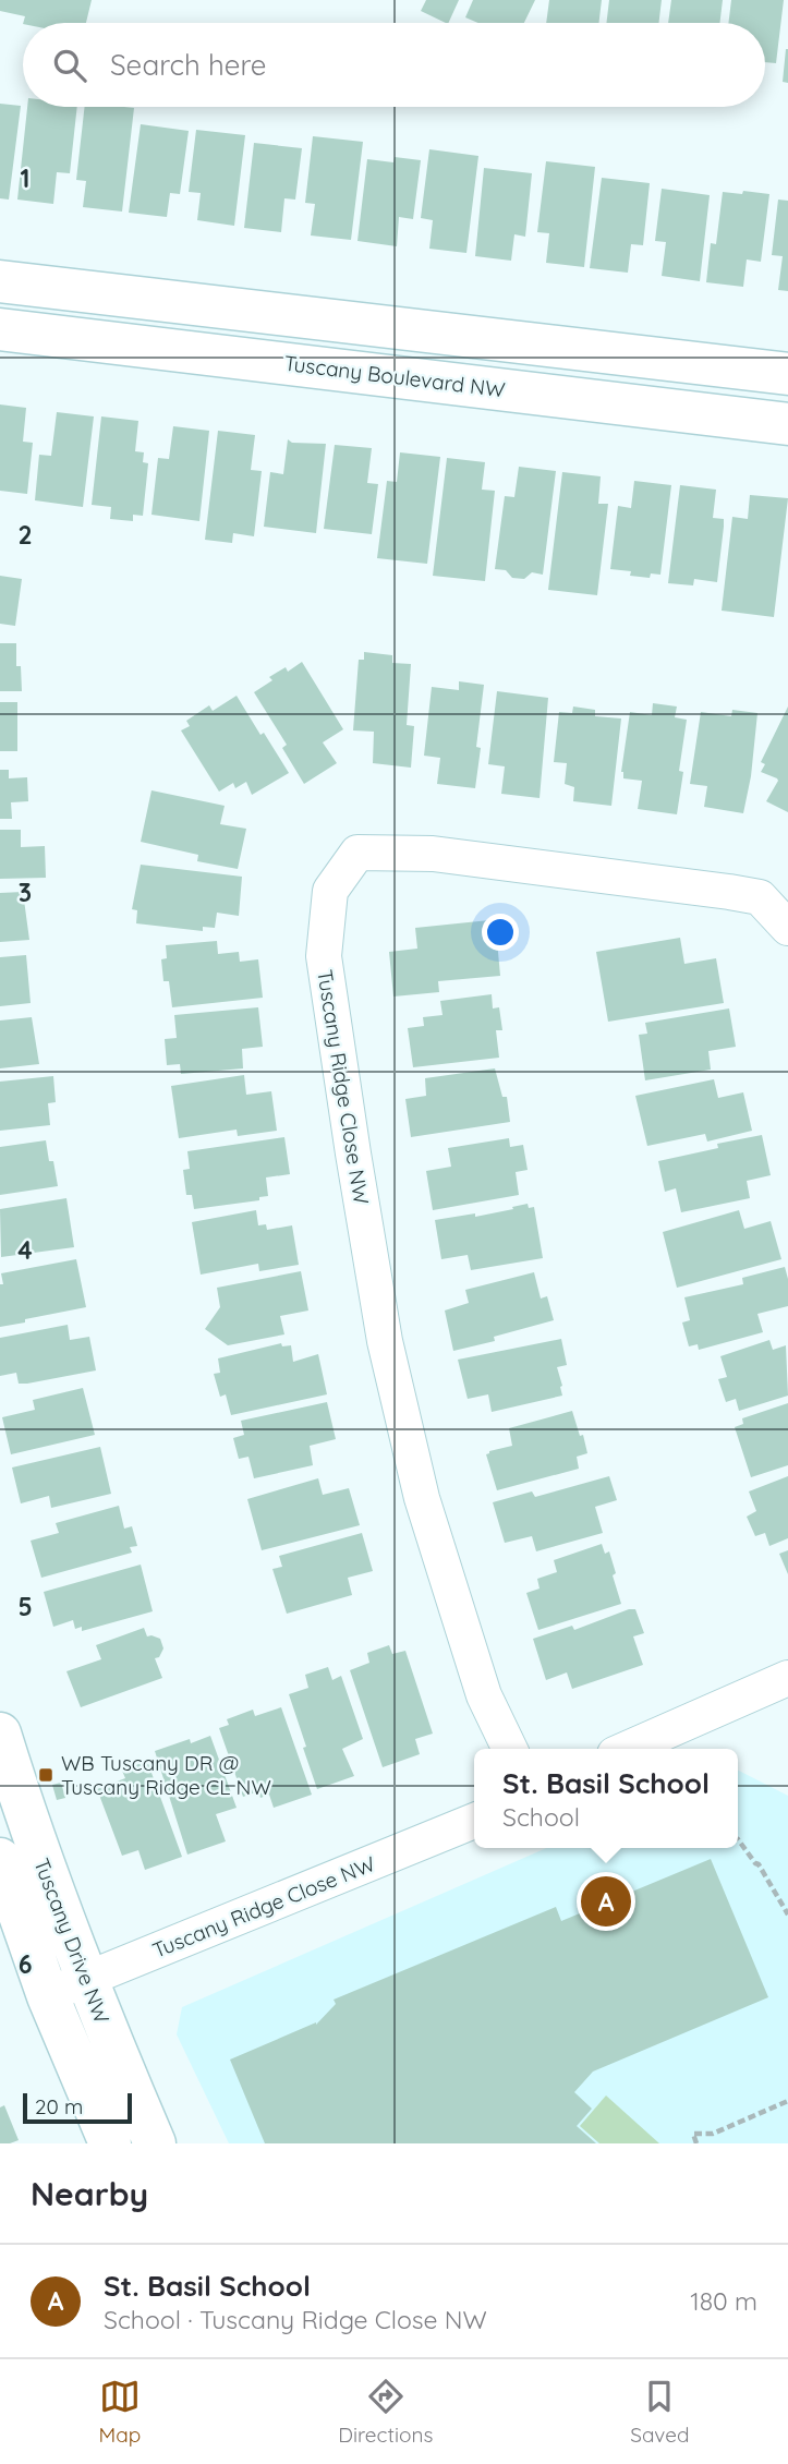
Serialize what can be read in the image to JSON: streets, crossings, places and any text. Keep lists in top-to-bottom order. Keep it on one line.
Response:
{"streets":{"street":["Tuscany Boulevard NW","Tuscany Ridge Close NW","Tuscany Drive NW"]},"crossings":[["Tuscany Ridge Close NW","Tuscany Drive NW"]],"places":{"transit":["WB Tuscany DR @ Tuscany Ridge CL NW"]},"scale_bar":"20 m","page":{"search":"Search here","popup":["St. Basil School","School"],"pins":"A","scale":"20 m","heading":"Nearby","list":[{"mark":"A","name":"St. Basil School","note":"School · Tuscany Ridge Close NW","value":"180 m"}],"nav":["Map","Directions","Saved"]},"grid":{"rows":["1","2","3","4","5","6"]}}
